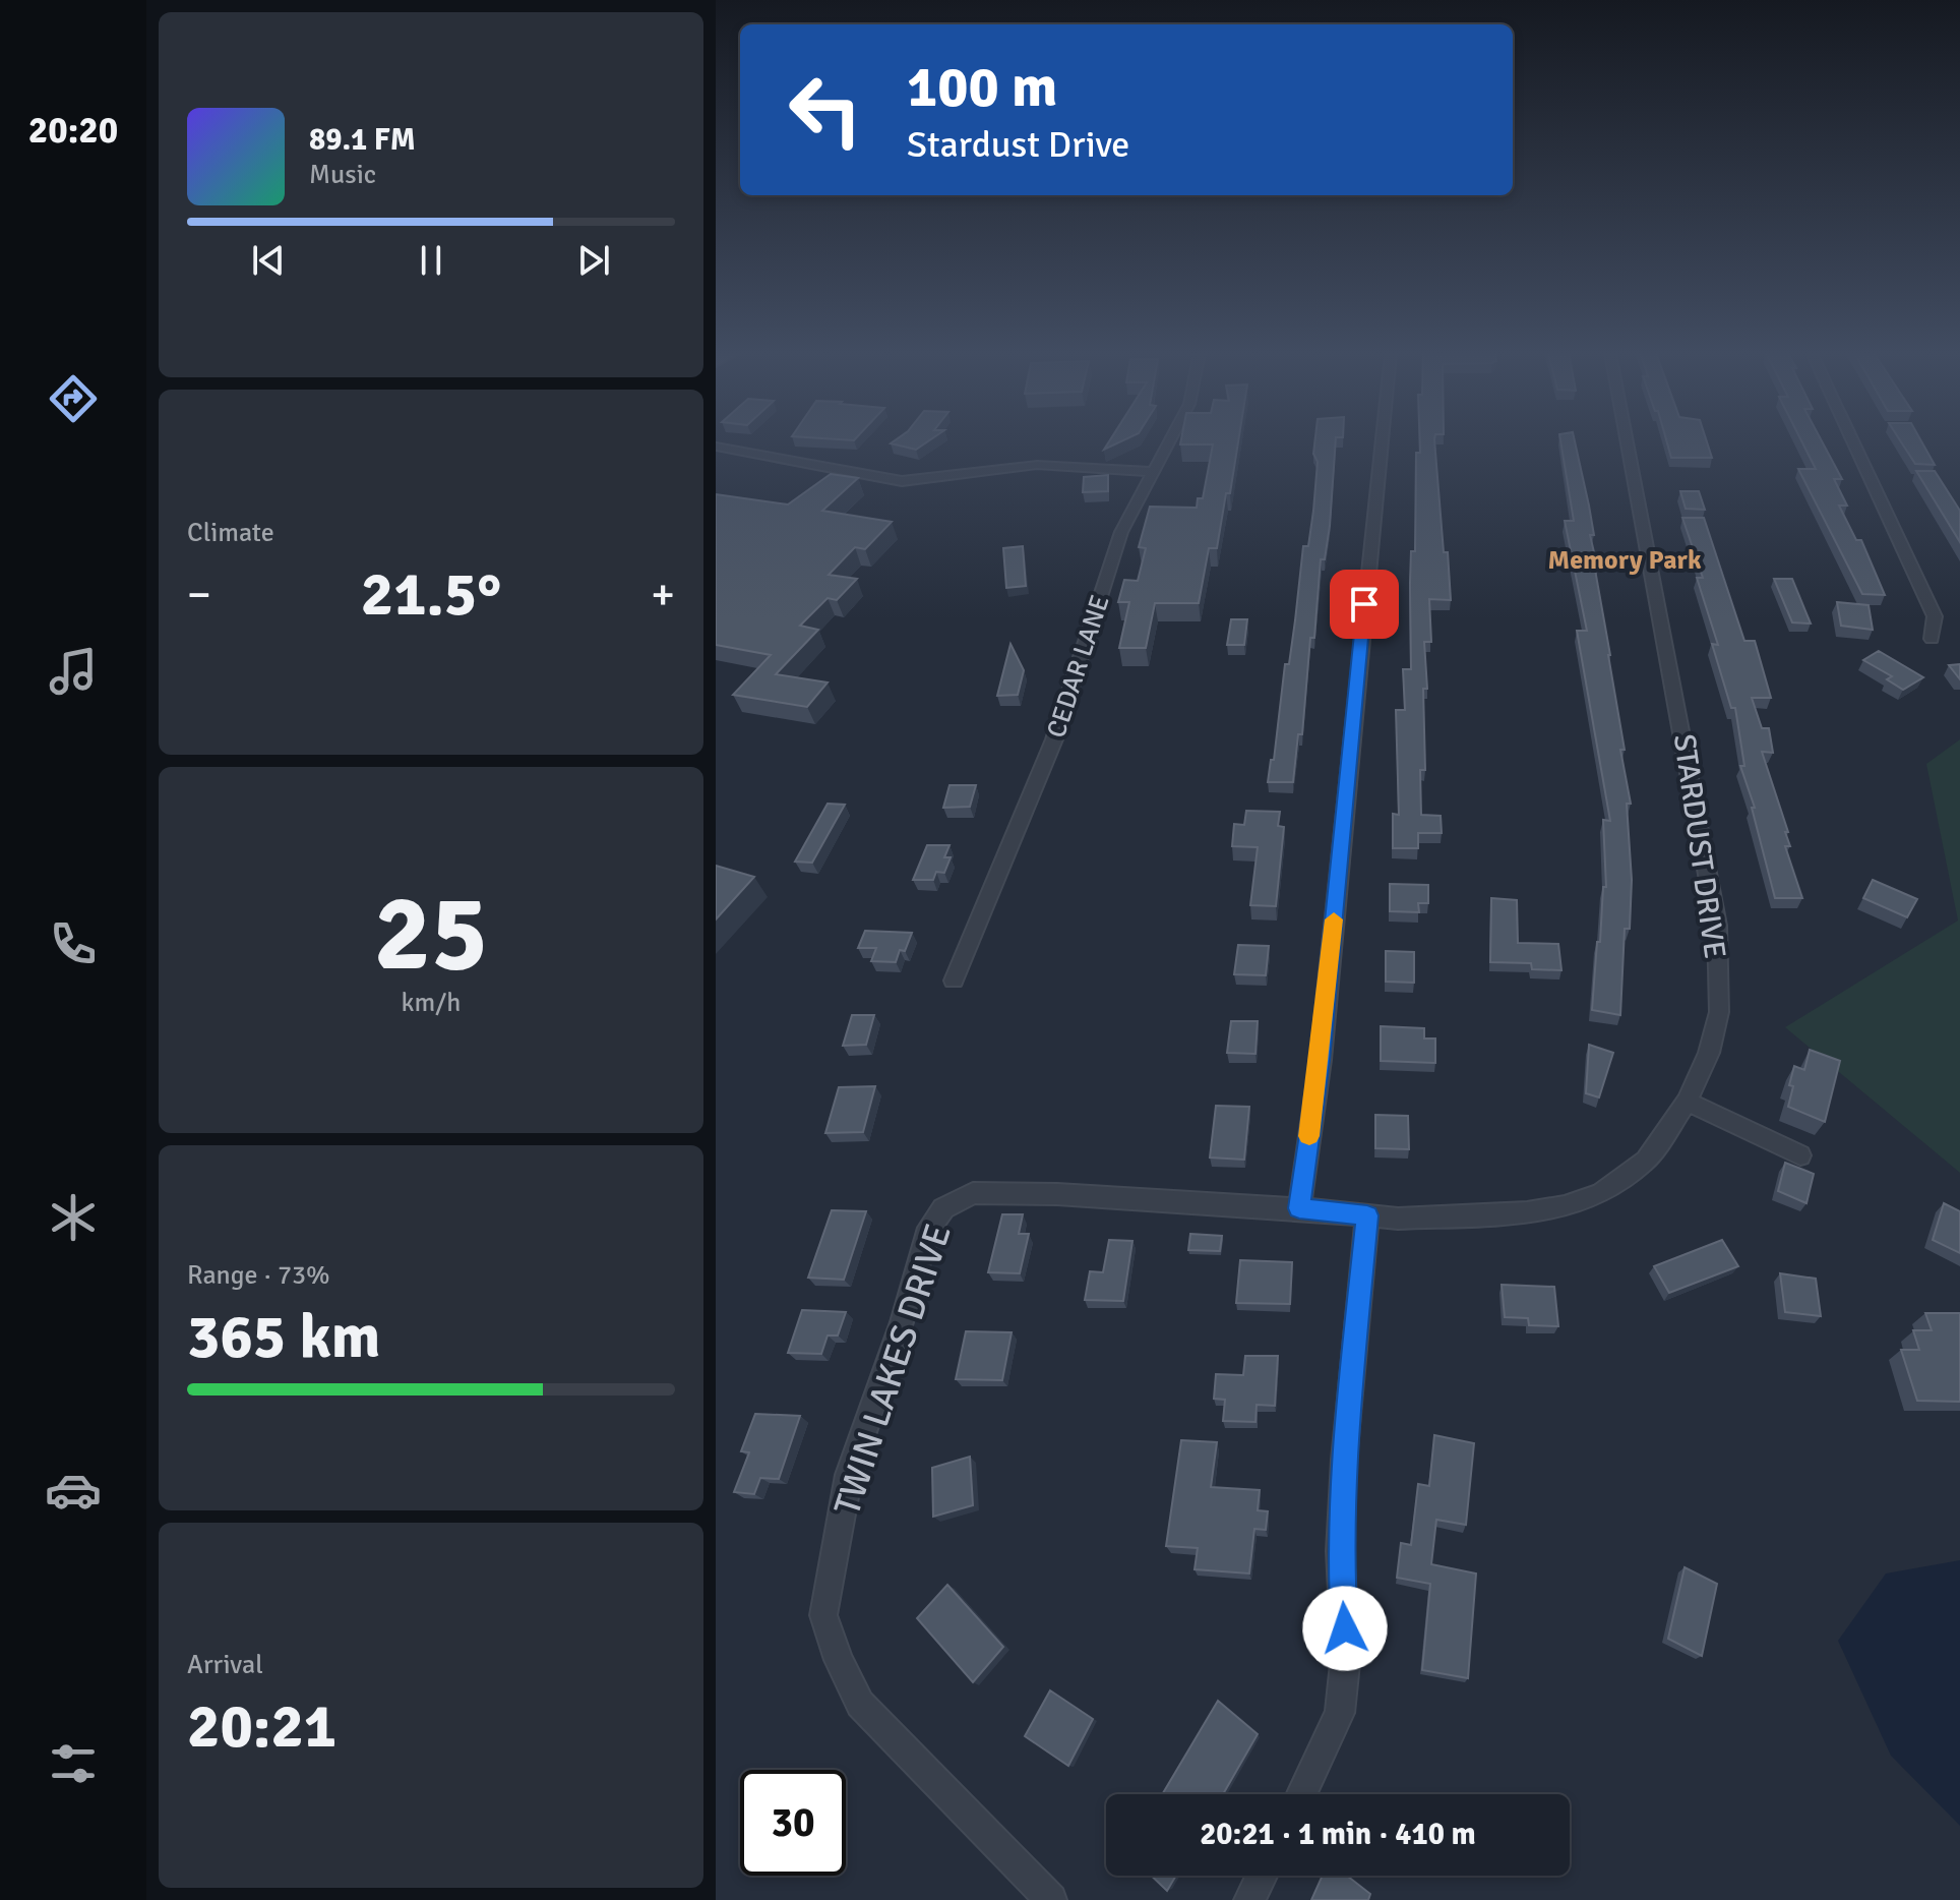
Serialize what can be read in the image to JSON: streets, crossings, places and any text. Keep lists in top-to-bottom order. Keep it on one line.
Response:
{"streets":{"street":["CEDAR LANE","STARDUST DRIVE","TWIN LAKES DRIVE"]},"crossings":[["STARDUST DRIVE","TWIN LAKES DRIVE"]],"districts":["Memory Park"],"page":{"tabs":"20:20","turn":["100 m","Stardust Drive"],"song":["89.1 FM","Music"],"tile":["Climate",["25","km/h"],["Range · 73%","365 km"],["Arrival","20:21"]],"heat":["−","21.5°","+"],"limit":"30","trip":"20:21 · 1 min · 410 m"}}
